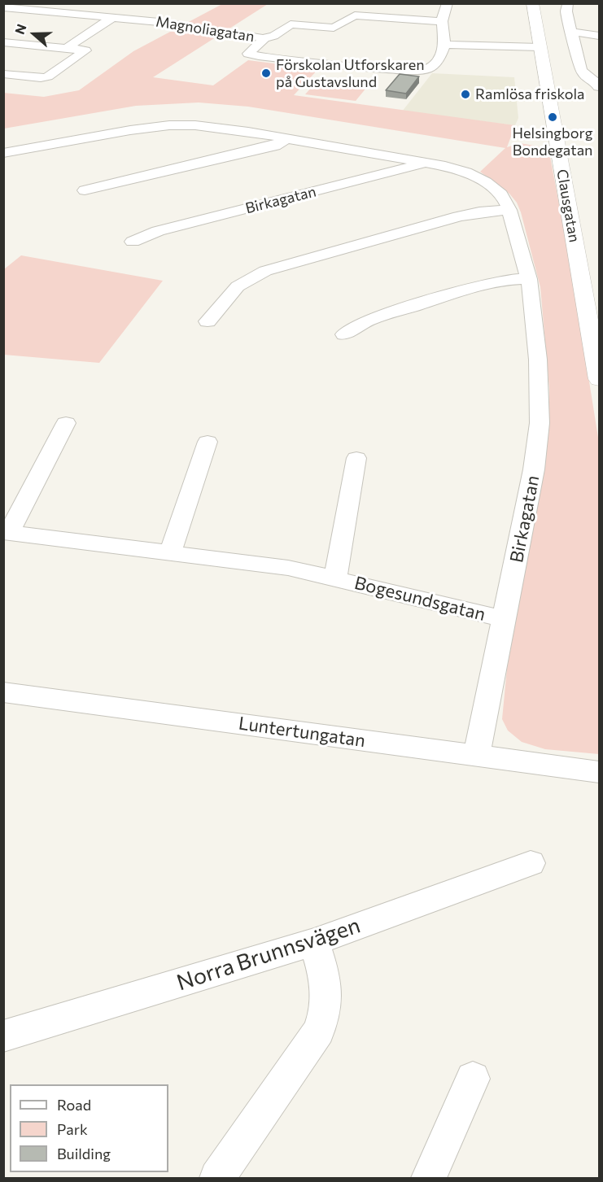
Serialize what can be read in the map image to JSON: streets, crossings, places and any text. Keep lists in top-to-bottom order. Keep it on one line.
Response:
{"streets":{"main road":["Clausgatan"],"street":["Magnoliagatan","Birkagatan","Bogesundsgatan","Luntertungatan","Norra Brunnsvägen"]},"crossings":[["Birkagatan","Bogesundsgatan"],["Birkagatan","Luntertungatan"]],"places":["Förskolan Utforskaren på Gustavslund","Ramlösa friskola","Helsingborg Bondegatan"],"legend":["Road","Park","Building"],"north":"left"}
